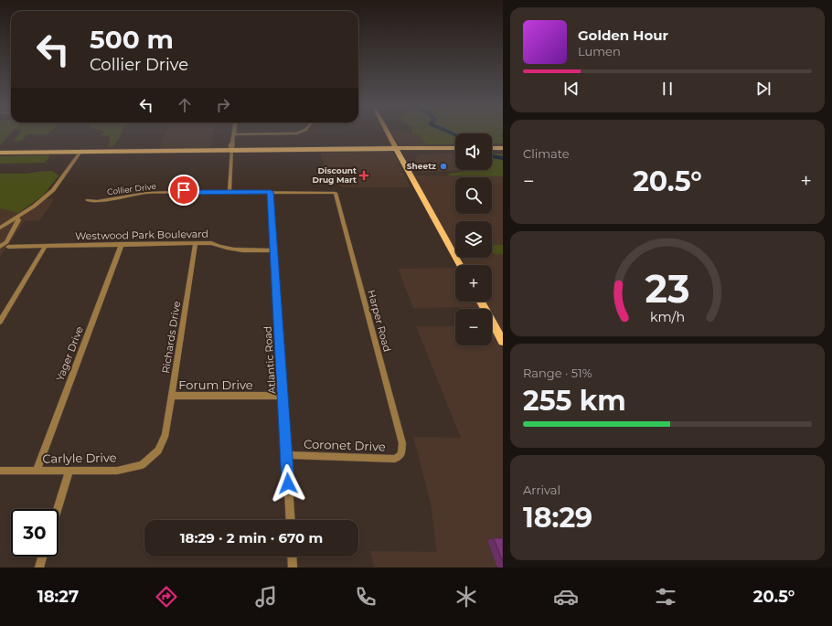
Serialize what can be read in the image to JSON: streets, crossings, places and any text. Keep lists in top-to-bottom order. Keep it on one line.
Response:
{"streets":{"street":["Collier Drive","Westwood Park Boulevard","Harper Road","Richards Drive","Yager Drive","Atlantic Road","Forum Drive","Coronet Drive","Carlyle Drive"]},"crossings":[["Collier Drive","Harper Road"],["Collier Drive","Atlantic Road"],["Westwood Park Boulevard","Richards Drive"],["Westwood Park Boulevard","Yager Drive"],["Westwood Park Boulevard","Atlantic Road"],["Harper Road","Coronet Drive"],["Richards Drive","Forum Drive"],["Richards Drive","Carlyle Drive"],["Yager Drive","Carlyle Drive"],["Atlantic Road","Forum Drive"],["Atlantic Road","Coronet Drive"]],"places":{"other":["Sheetz"],"health":["Discount Drug Mart"]},"page":{"turn":["500 m","Collier Drive"],"song":["Golden Hour","Lumen"],"tile":["Climate",["Range · 51%","255 km"],["Arrival","18:29"]],"map_buttons":["+","−"],"heat":["−","20.5°","+"],"limit":"30","trip":"18:29 · 2 min · 670 m","tabs":["18:27","20.5°"],"gauge":["23","km/h"]}}
